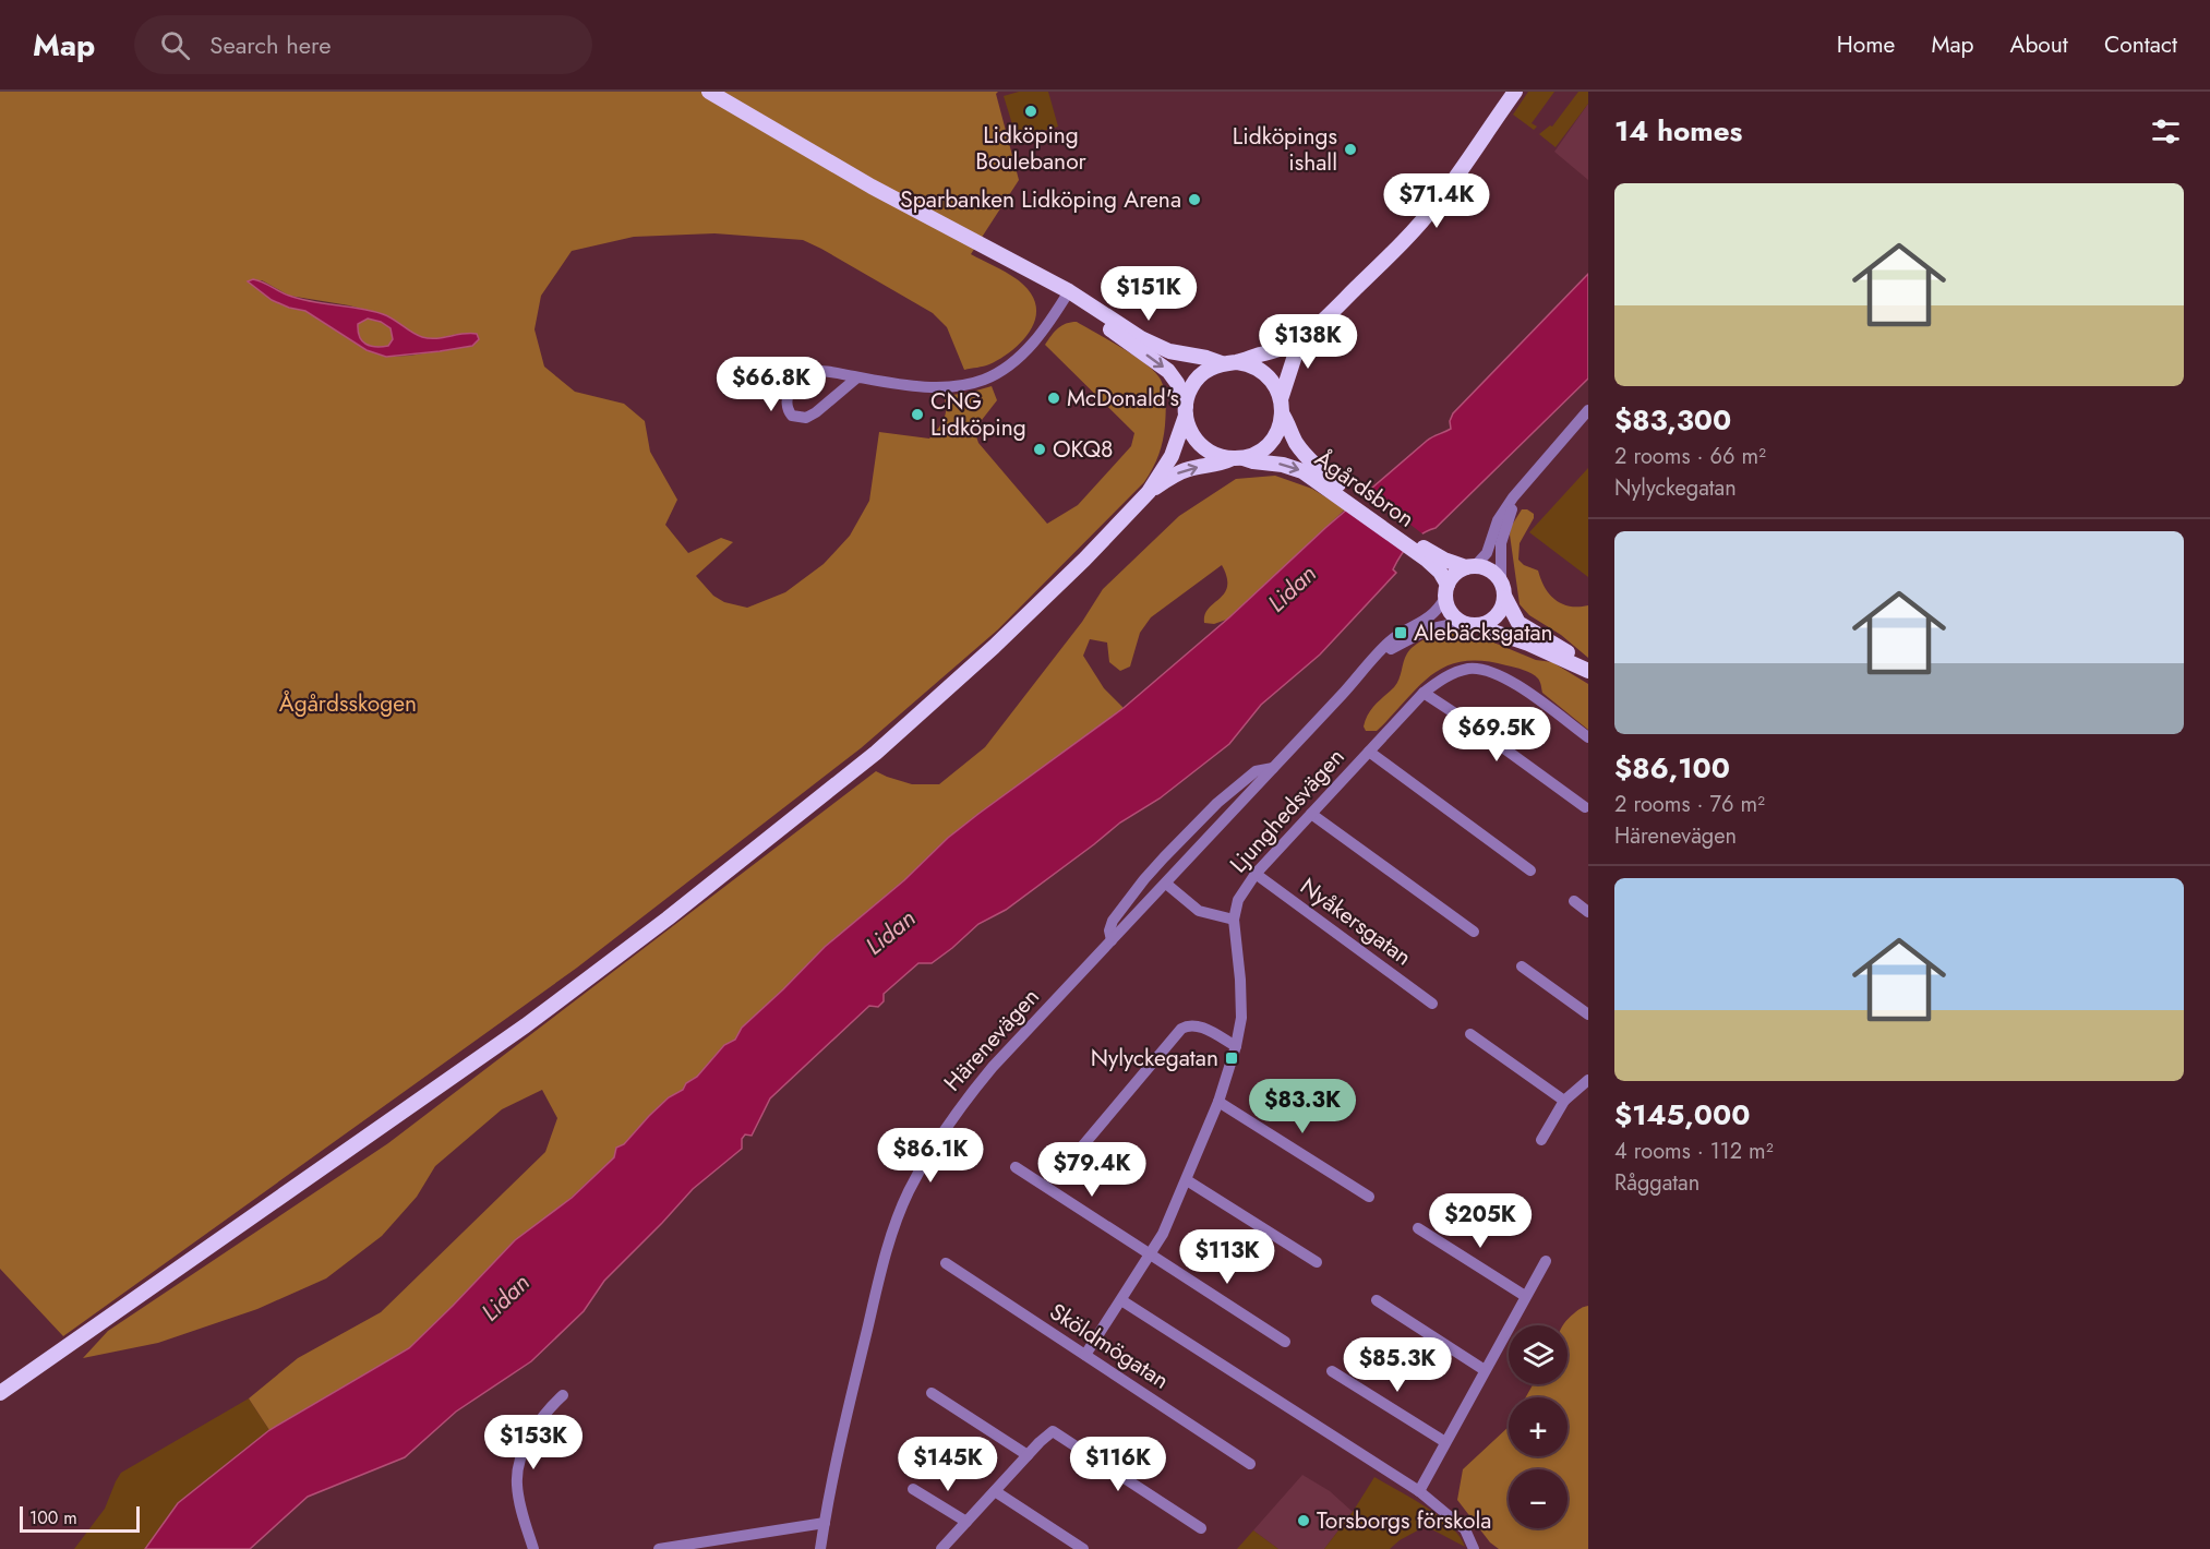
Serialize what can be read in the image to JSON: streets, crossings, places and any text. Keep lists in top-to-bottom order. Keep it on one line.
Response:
{"streets":{"main road":["Ågårdsbron"],"street":["Ljunghedsvägen","Nyåkersgatan","Härenevägen","Sköldmögatan"]},"crossings":[["Ågårdsbron","Härenevägen"],["Ljunghedsvägen","Nyåkersgatan"],["Ljunghedsvägen","Sköldmögatan"]],"water":["Lidan"],"parks":["Ågårdsskogen"],"places":{"other":["Lidköping Boulebanor","Lidköpings ishall","Sparbanken Lidköping Arena","McDonald's","CNG Lidköping","OKQ8","Torsborgs förskola"],"transit":["Alebäcksgatan","Nylyckegatan"]},"scale_bar":"100 m","page":{"header":"Map","search":"Search here","nav":["Home","Map","About","Contact"],"heading":"14 homes","list":[{"name":"$83,300","note":"2 rooms · 66 m² · Nylyckegatan"},{"name":"$86,100","note":"2 rooms · 76 m² · Härenevägen"},{"name":"$145,000","note":"4 rooms · 112 m² · Råggatan"}],"price":["$71.4K","$151K","$138K","$66.8K","$69.5K","$83.3K","$86.1K","$79.4K","$205K","$113K","$85.3K","$153K","$145K","$116K"],"map_buttons":["+","−"],"scale":"100 m"}}
